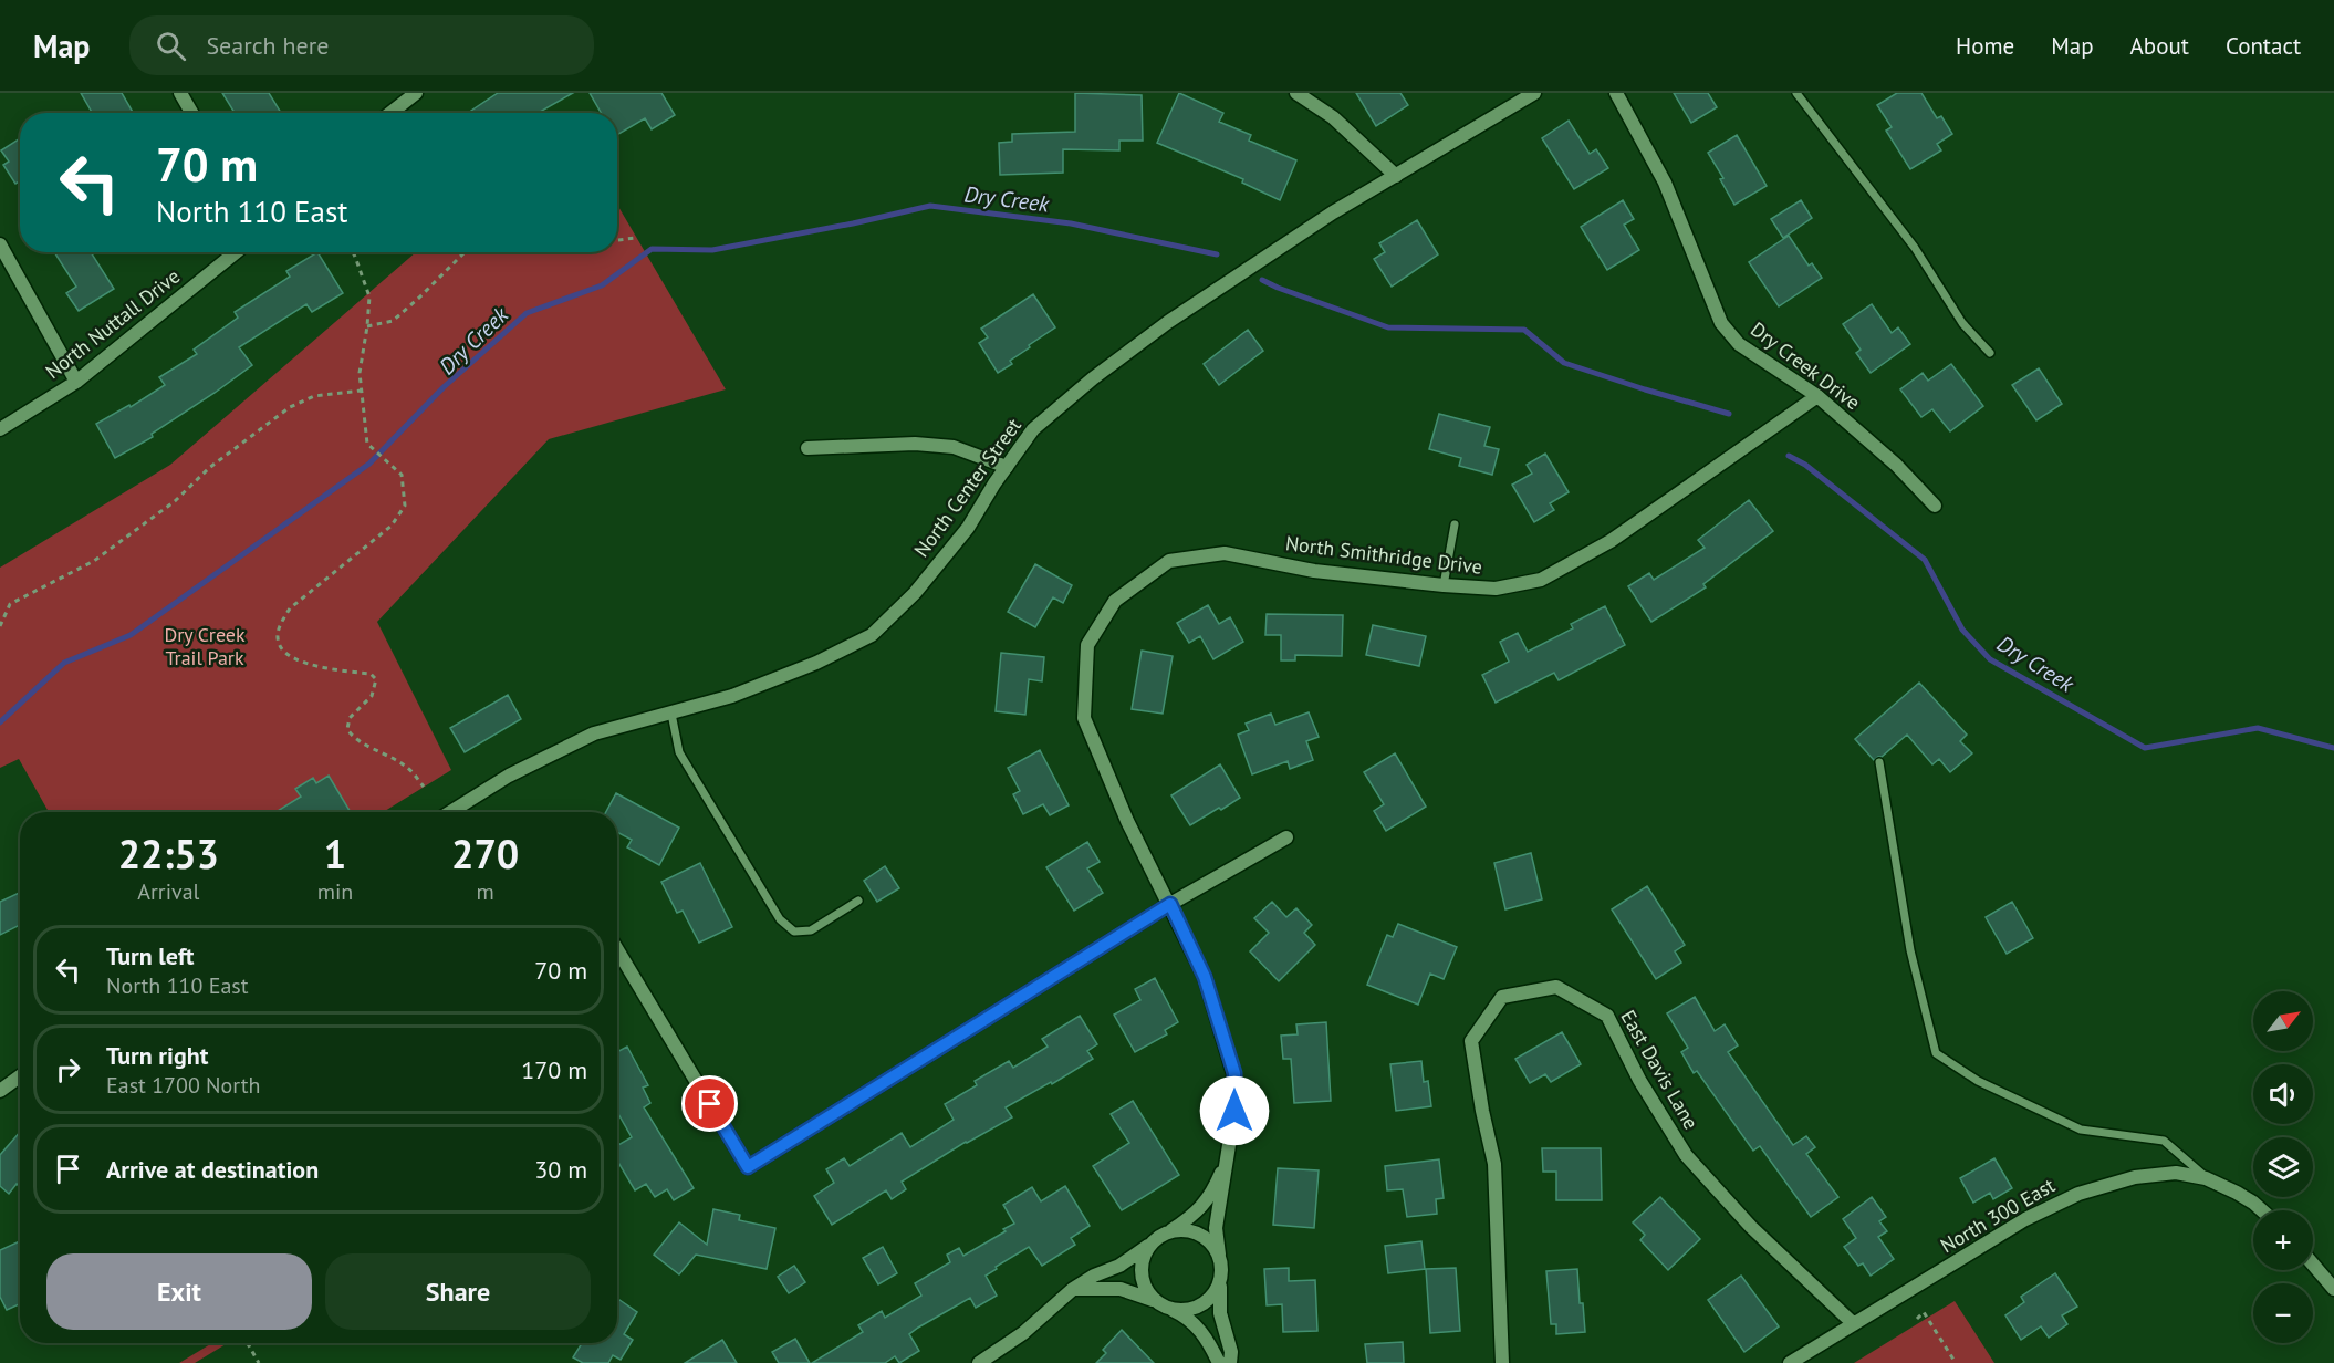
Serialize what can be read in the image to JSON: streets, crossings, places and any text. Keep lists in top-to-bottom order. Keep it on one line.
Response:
{"streets":{"street":["North Nuttall Drive","Dry Creek Drive","North Center Street","North Smithridge Drive","East Davis Lane","North 300 East"]},"crossings":[["Dry Creek Drive","North Smithridge Drive"],["East Davis Lane","North 300 East"]],"water":["Dry Creek"],"parks":["Dry Creek Trail Park"],"north":"top right","page":{"header":"Map","search":"Search here","nav":["Home","Map","About","Contact"],"turn":["70 m","North 110 East"],"eta":["22:53","Arrival","1","min","270","m"],"list":[{"name":"Turn left","note":"North 110 East","value":"70 m"},{"name":"Turn right","note":"East 1700 North","value":"170 m"},{"name":"Arrive at destination","value":"30 m"}],"map_buttons":["+","−"],"buttons":["Exit","Share"]}}
